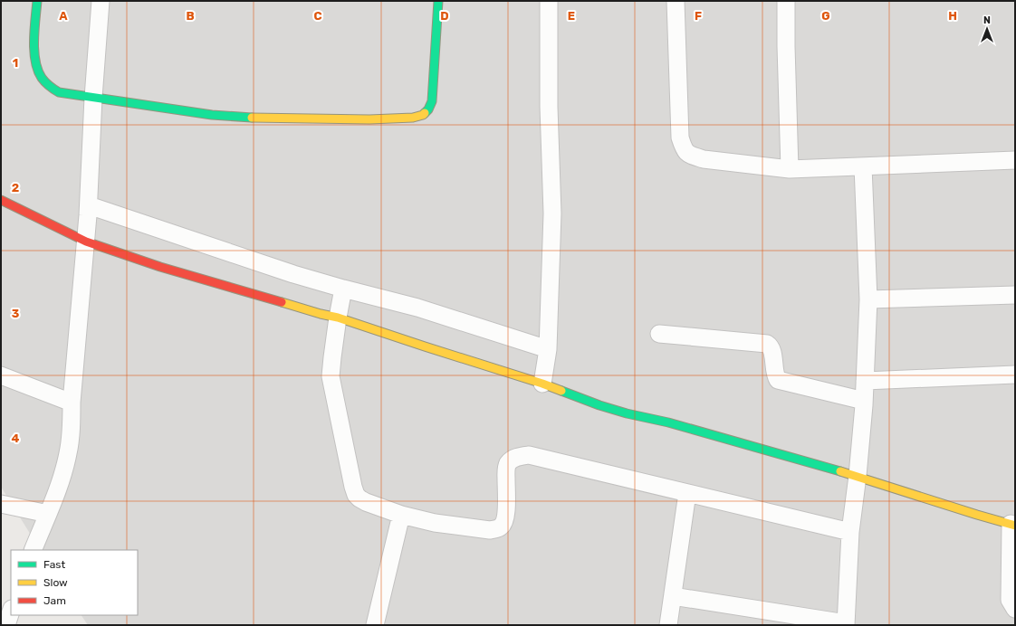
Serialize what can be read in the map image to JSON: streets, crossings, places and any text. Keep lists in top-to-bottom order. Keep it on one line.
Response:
{"legend":["Fast","Slow","Jam"],"north":"top","grid":{"columns":["A","B","C","D","E","F","G","H"],"rows":["1","2","3","4"]}}
